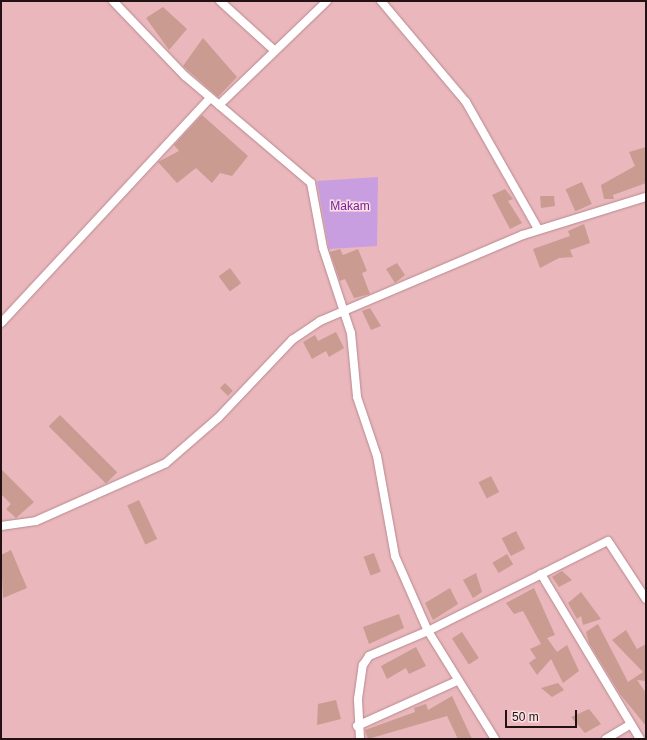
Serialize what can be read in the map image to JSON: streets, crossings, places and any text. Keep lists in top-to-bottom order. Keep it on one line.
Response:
{"parks":["Makam"],"scale_bar":"50 m"}
